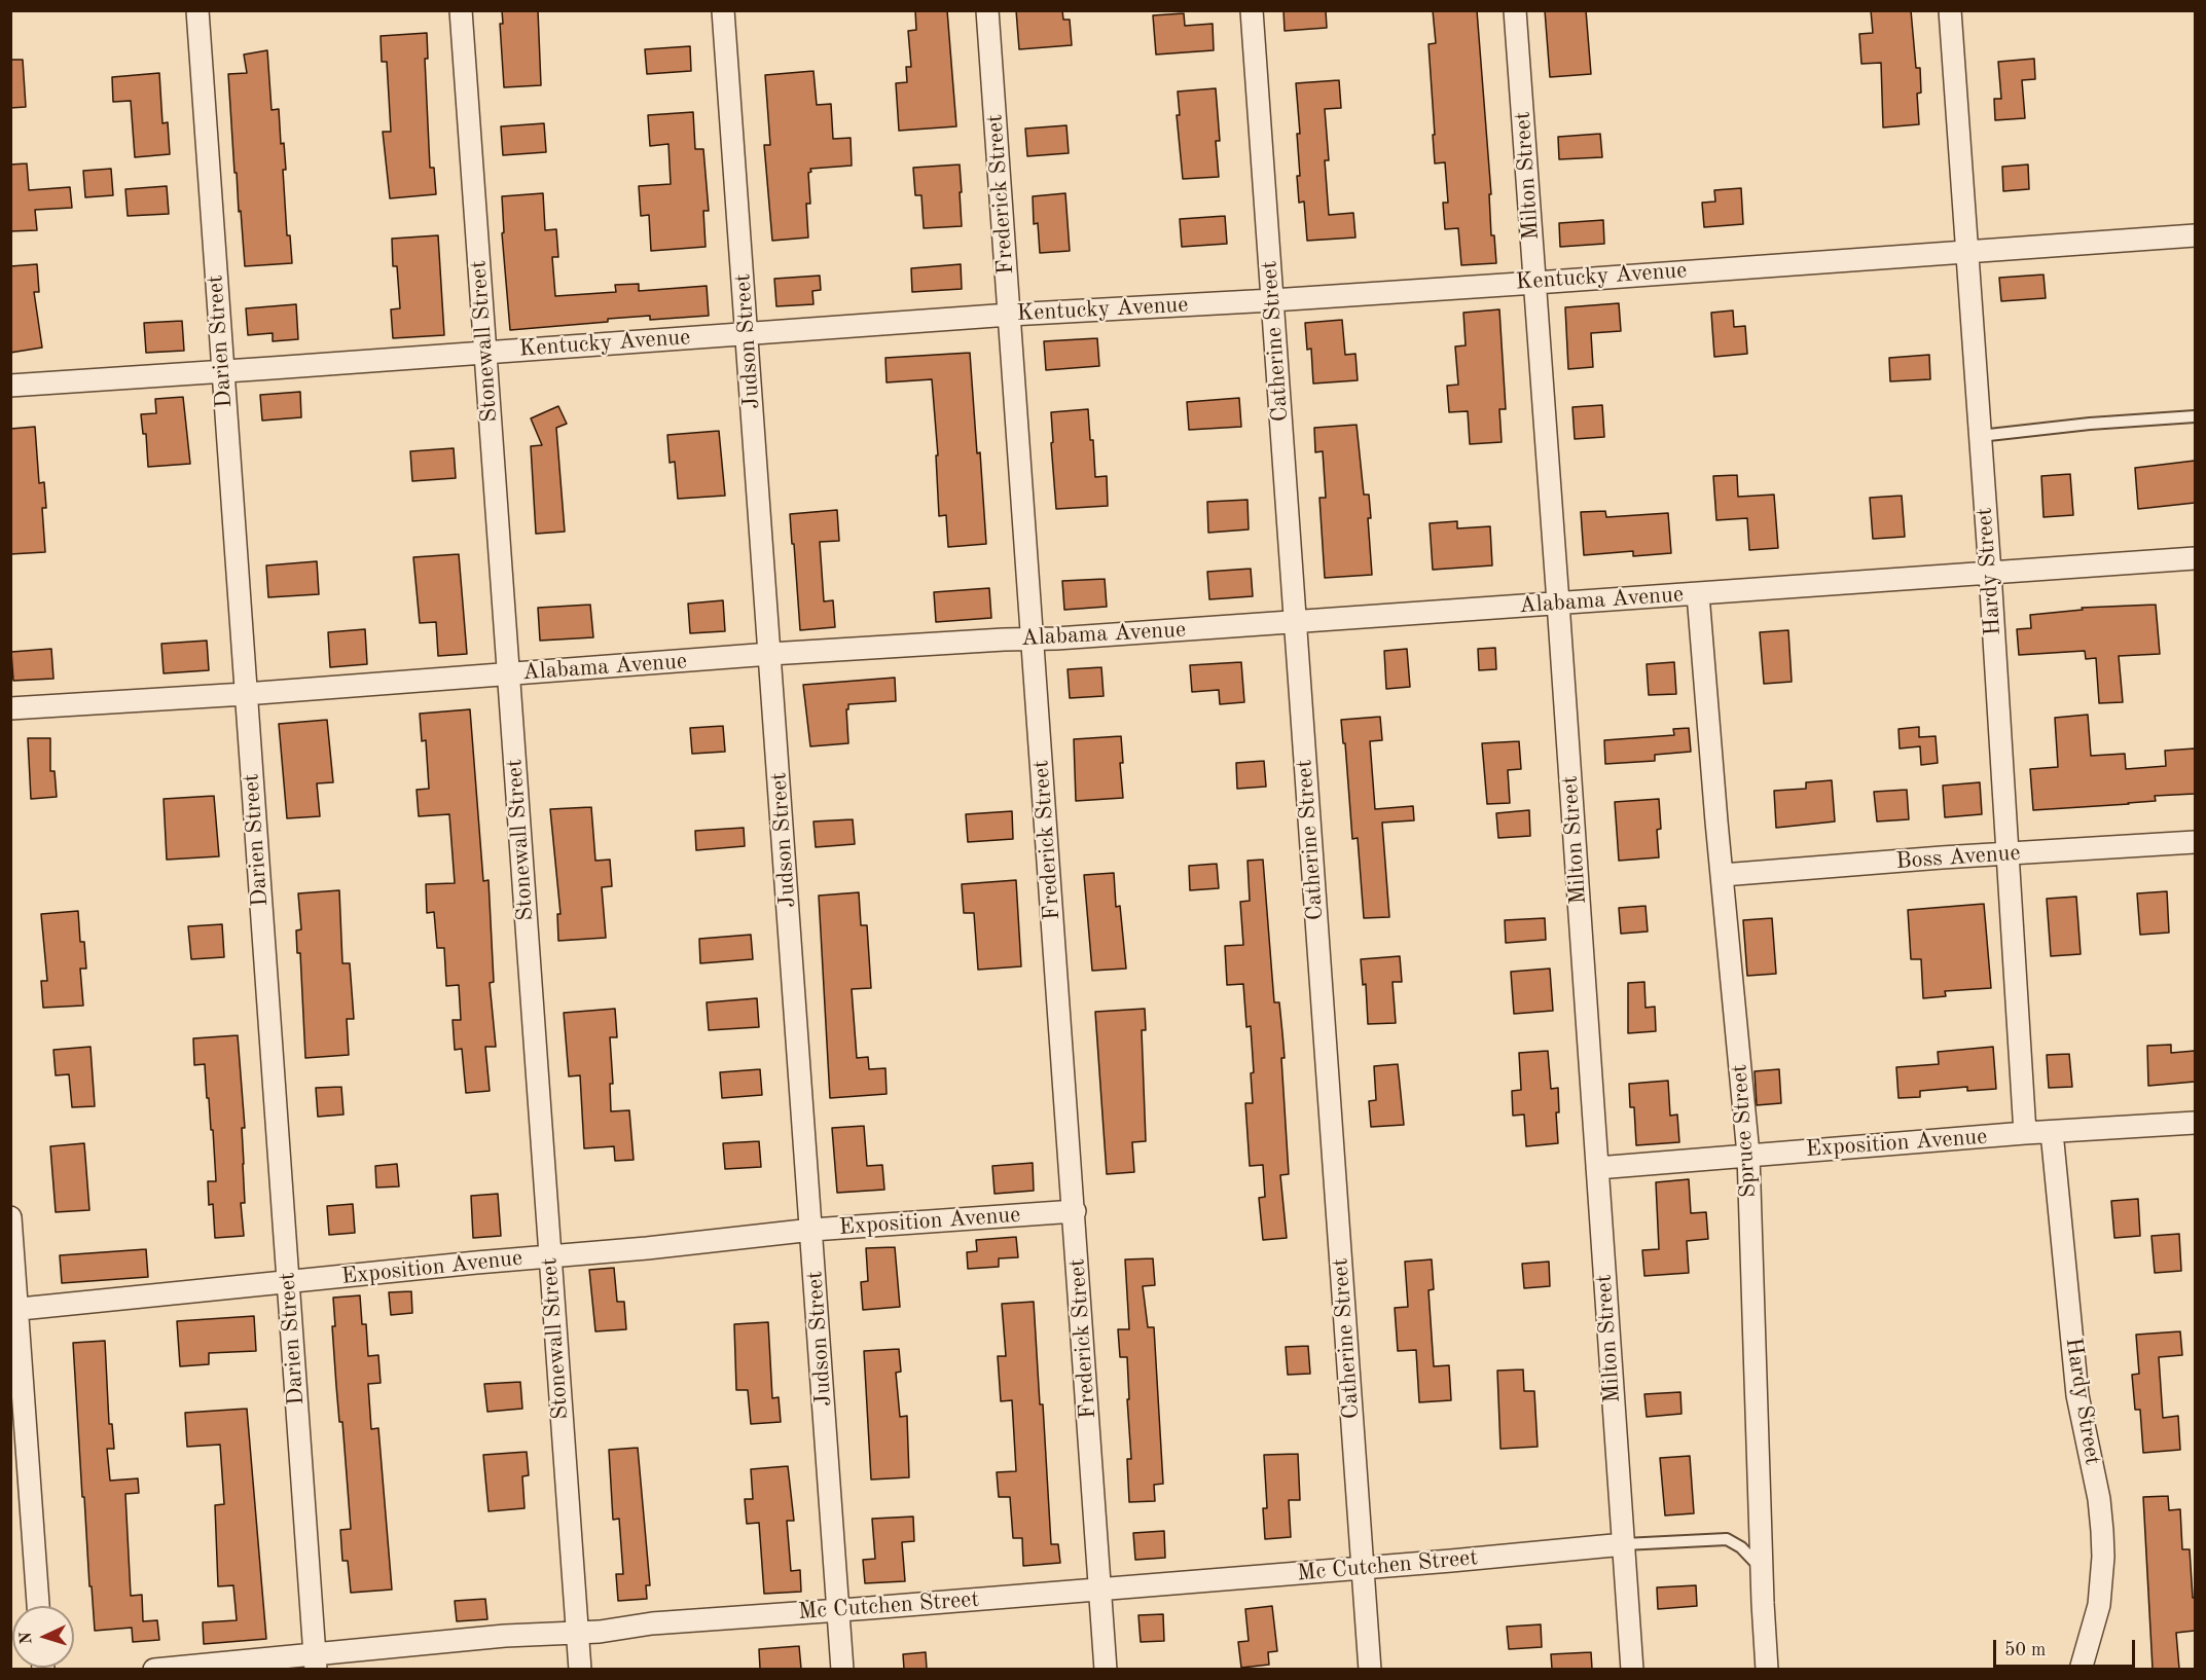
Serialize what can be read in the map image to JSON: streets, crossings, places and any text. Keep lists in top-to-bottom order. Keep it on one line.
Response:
{"streets":{"street":["Milton Street","Frederick Street","Kentucky Avenue","Darien Street","Stonewall Street","Judson Street","Catherine Street","Hardy Street","Alabama Avenue","Boss Avenue","Spruce Street","Exposition Avenue","Mc Cutchen Street"]},"crossings":[["Milton Street","Kentucky Avenue"],["Milton Street","Alabama Avenue"],["Milton Street","Exposition Avenue"],["Milton Street","Mc Cutchen Street"],["Frederick Street","Kentucky Avenue"],["Frederick Street","Alabama Avenue"],["Frederick Street","Exposition Avenue"],["Frederick Street","Mc Cutchen Street"],["Kentucky Avenue","Darien Street"],["Kentucky Avenue","Stonewall Street"],["Kentucky Avenue","Judson Street"],["Kentucky Avenue","Catherine Street"],["Kentucky Avenue","Hardy Street"],["Darien Street","Alabama Avenue"],["Darien Street","Exposition Avenue"],["Darien Street","Mc Cutchen Street"],["Stonewall Street","Alabama Avenue"],["Stonewall Street","Exposition Avenue"],["Stonewall Street","Mc Cutchen Street"],["Judson Street","Alabama Avenue"],["Judson Street","Exposition Avenue"],["Judson Street","Mc Cutchen Street"],["Catherine Street","Alabama Avenue"],["Catherine Street","Mc Cutchen Street"],["Hardy Street","Alabama Avenue"],["Hardy Street","Boss Avenue"],["Hardy Street","Exposition Avenue"],["Alabama Avenue","Spruce Street"],["Boss Avenue","Spruce Street"],["Spruce Street","Exposition Avenue"]],"scale_bar":"50 m","north":"left"}
